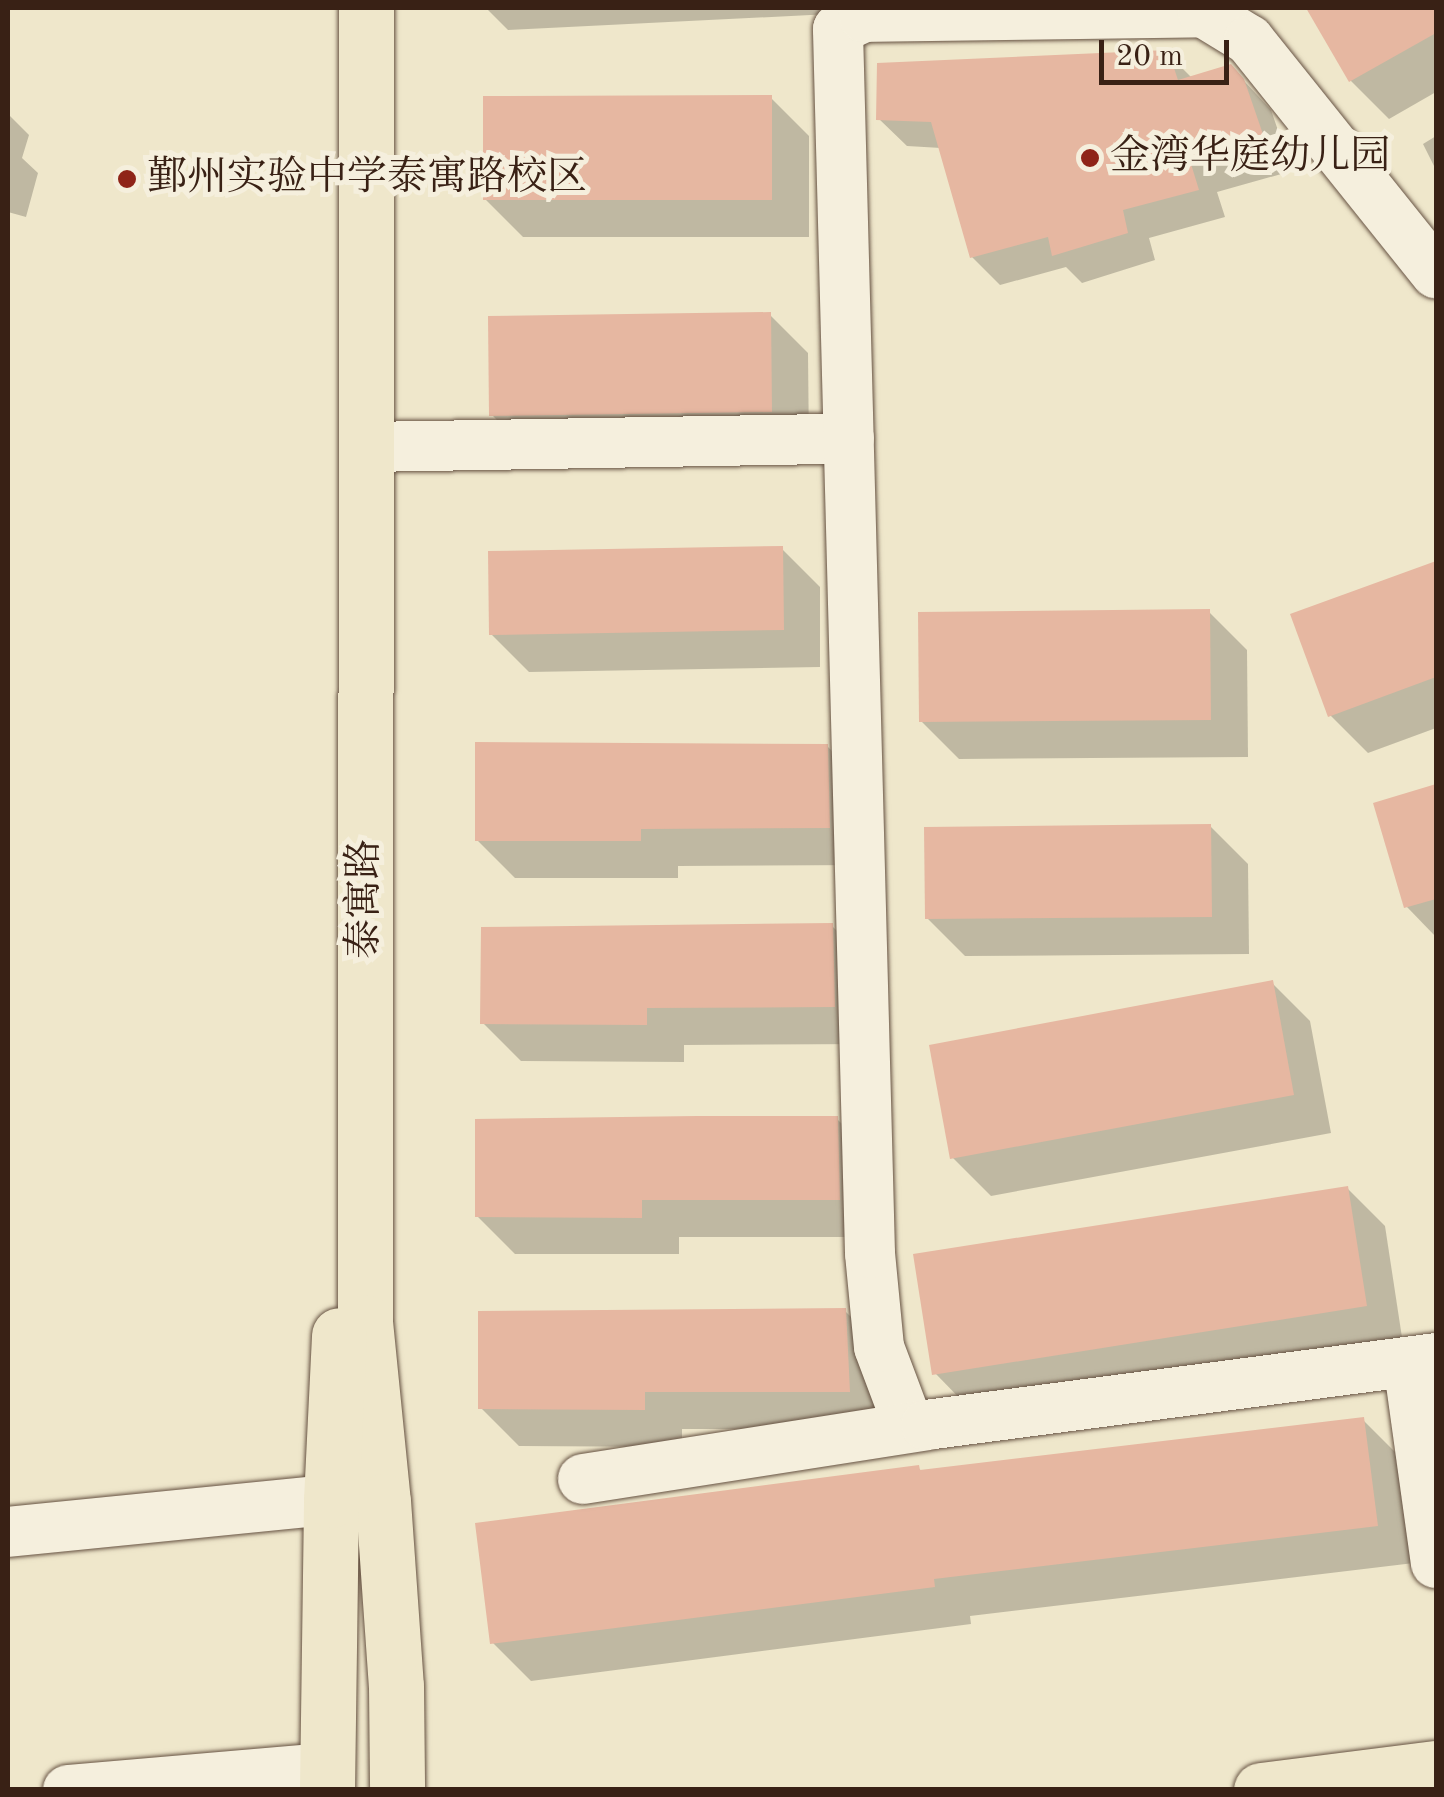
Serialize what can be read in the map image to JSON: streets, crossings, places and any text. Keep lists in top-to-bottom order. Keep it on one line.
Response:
{"streets":{"main road":["泰寓路"]},"places":["金湾华庭幼儿园","鄞州实验中学泰寓路校区"],"scale_bar":"20 m"}
